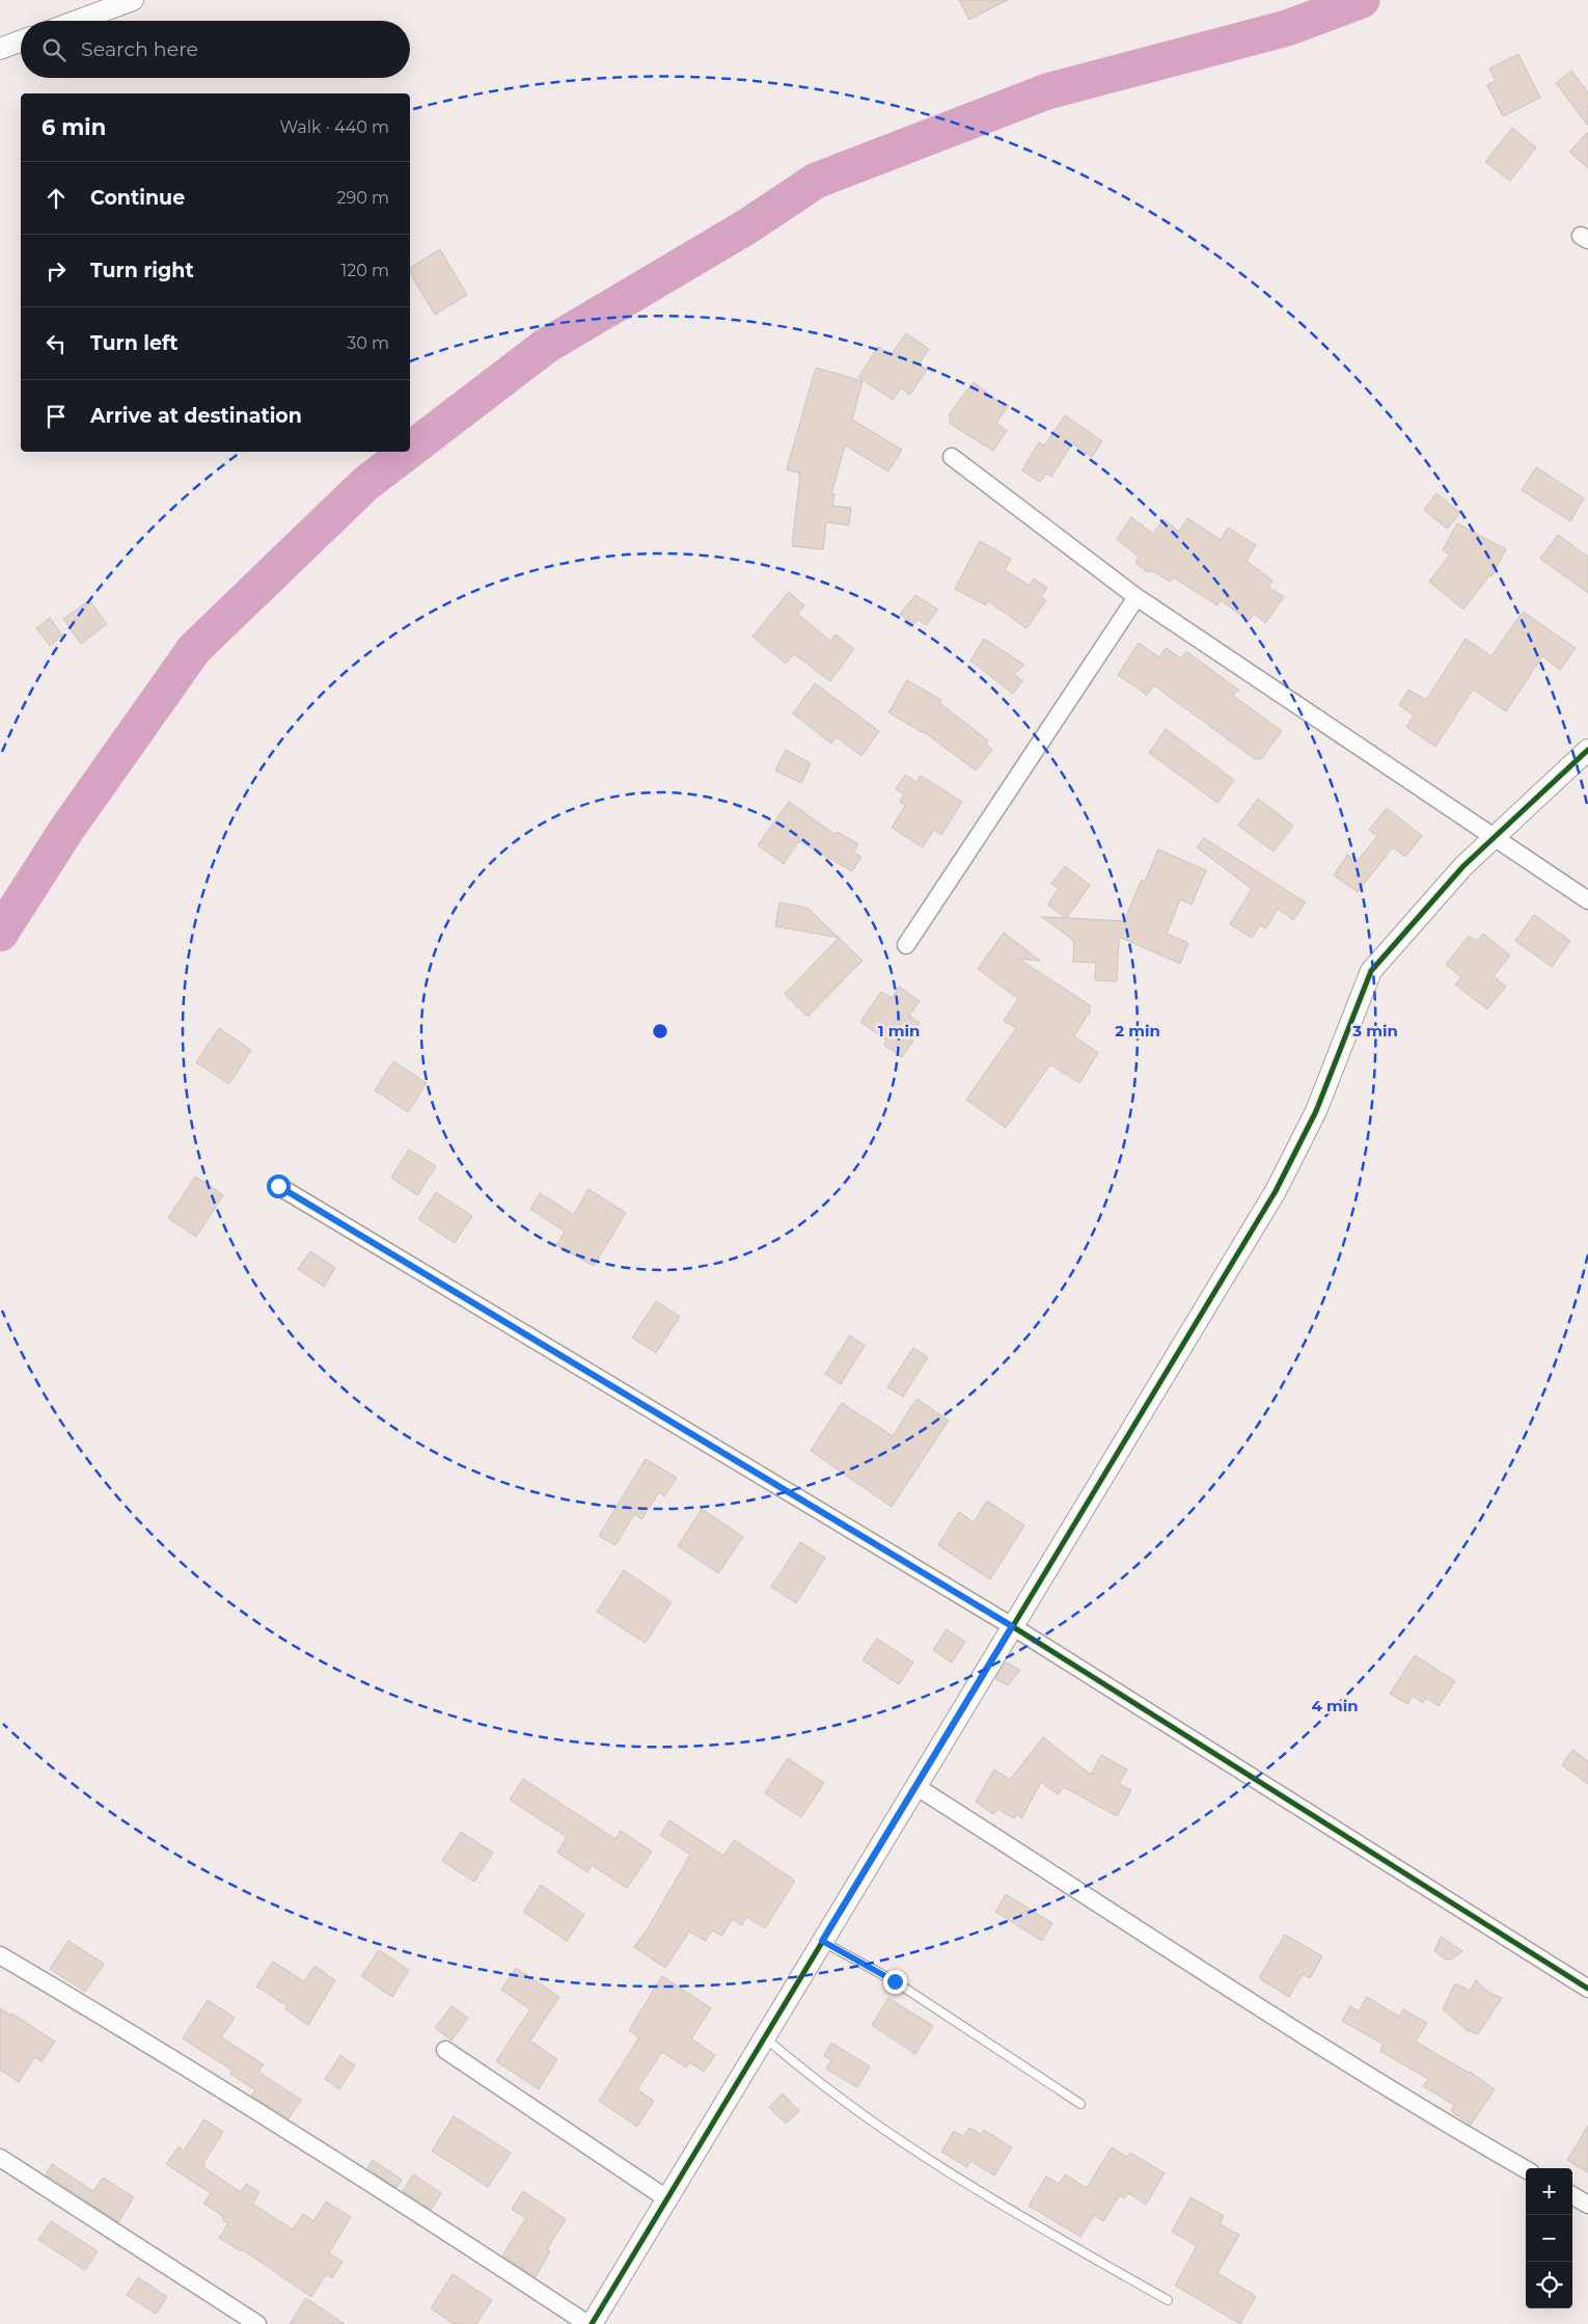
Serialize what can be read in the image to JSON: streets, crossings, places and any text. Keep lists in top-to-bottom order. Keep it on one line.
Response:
{"page":{"search":"Search here","heading":["6 min","Walk · 440 m"],"list":[["Continue","290 m"],["Turn right","120 m"],["Turn left","30 m"],"Arrive at destination"],"map_buttons":["+","−"]},"rings":["1 min","2 min","3 min","4 min"]}
